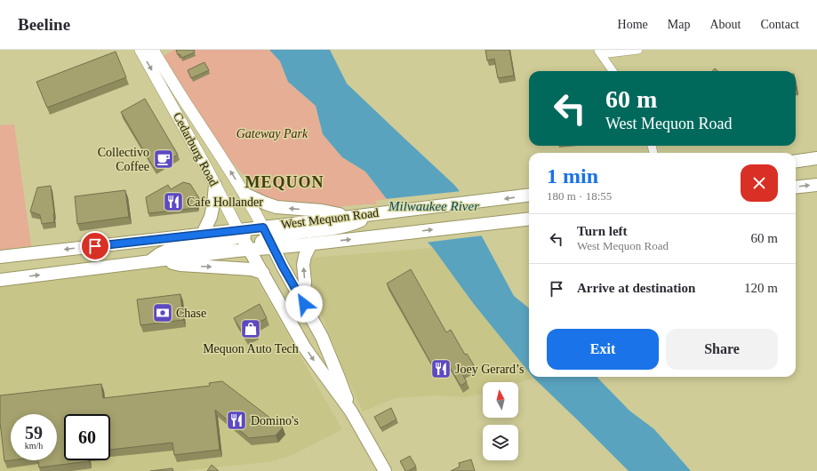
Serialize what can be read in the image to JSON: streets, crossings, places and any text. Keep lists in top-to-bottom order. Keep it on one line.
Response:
{"streets":{"main road":["Cedarburg Road","West Mequon Road"]},"crossings":[["Cedarburg Road","West Mequon Road"]],"districts":["MEQUON"],"water":["Milwaukee River"],"parks":["Gateway Park"],"places":{"cafe":["Collectivo Coffee"],"restaurant":["Cafe Hollander","Joey Gerard’s","Domino's"],"bank":["Chase"],"shop":["Mequon Auto Tech"]},"north":"top","page":{"header":"Beeline","nav":["Home","Map","About","Contact"],"turn":["60 m","West Mequon Road"],"heading":["1 min","180 m · 18:55"],"list":[{"name":"Turn left","note":"West Mequon Road","value":"60 m"},{"name":"Arrive at destination","value":"120 m"}],"buttons":["Exit","Share"],"speed":"59 km/h","limit":"60"}}
